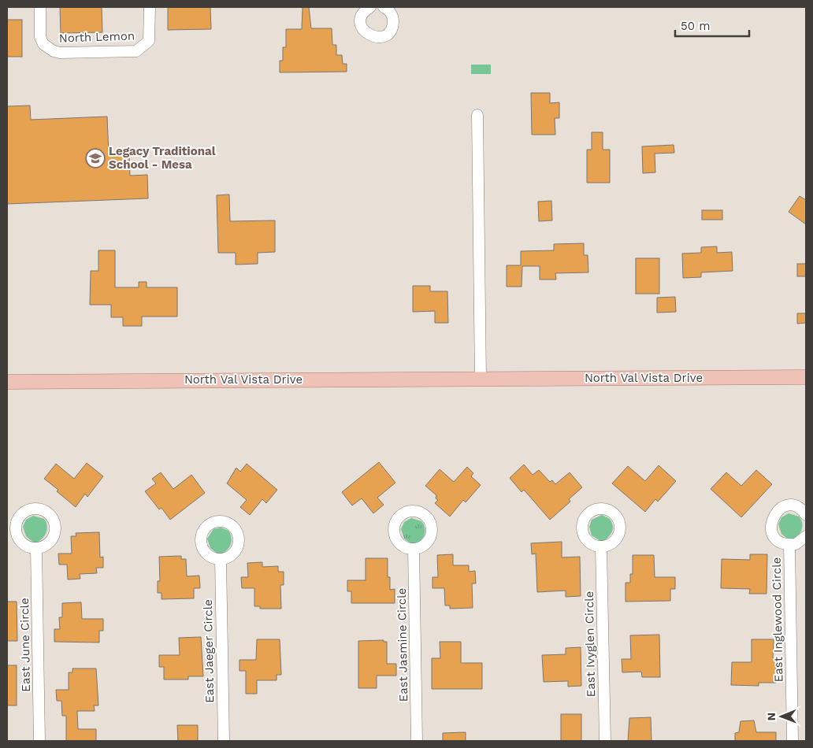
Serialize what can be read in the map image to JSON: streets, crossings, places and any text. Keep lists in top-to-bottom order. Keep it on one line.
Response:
{"streets":{"main road":["North Val Vista Drive"],"street":["North Lemon","East Inglewood Circle","East Ivyglen Circle","East June Circle","East Jasmine Circle","East Jaeger Circle"]},"places":{"school or university":["Legacy Traditional School - Mesa"]},"scale_bar":"50 m","north":"left"}
